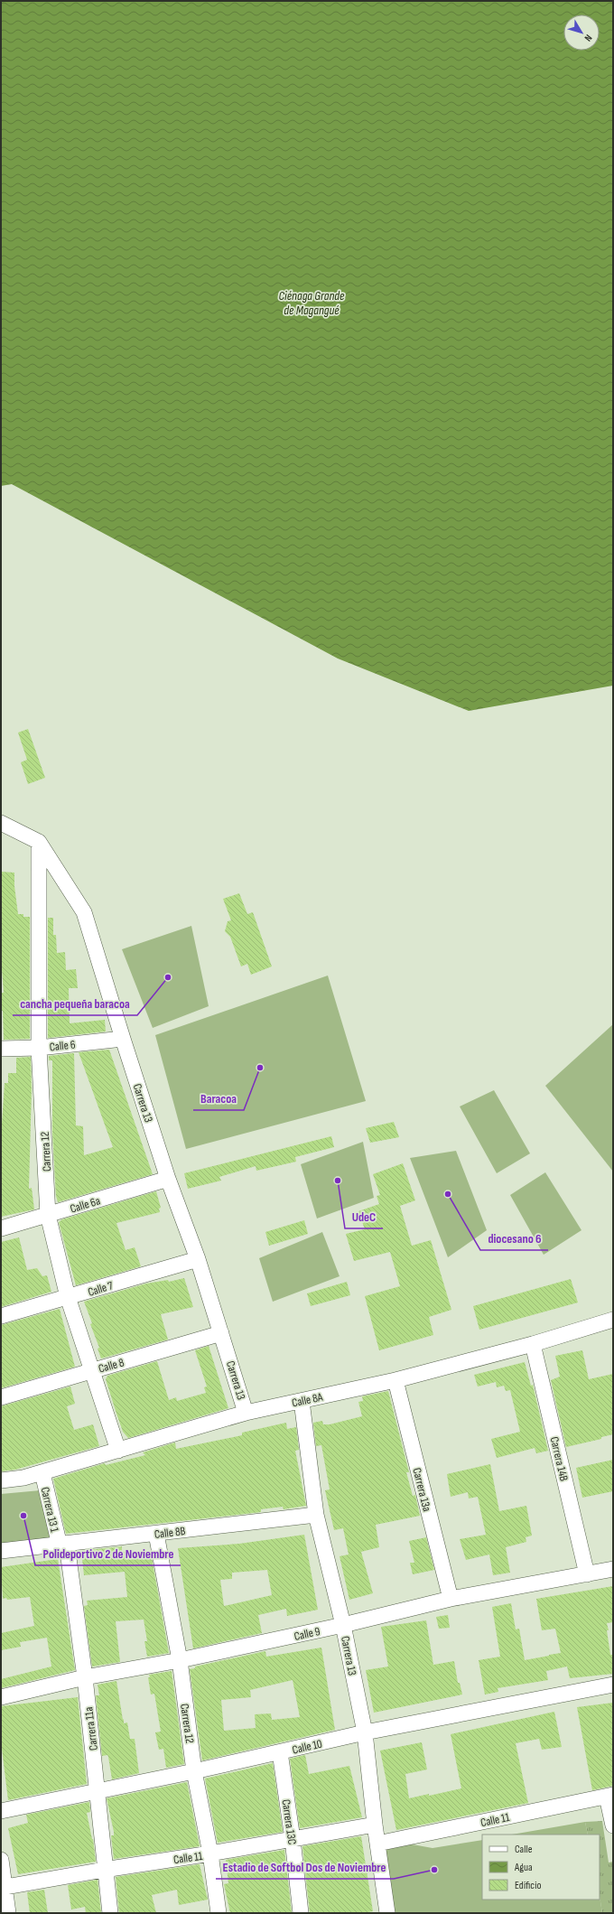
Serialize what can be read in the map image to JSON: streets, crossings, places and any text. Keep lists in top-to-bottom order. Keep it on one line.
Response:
{"streets":{"street":["Calle 6","Carrera 13","Carrera 12","Calle 6a","Calle 7","Calle 8","Calle 8A","Carrera 14B","Carrera 13a","Carrera 13 1","Calle 8B","Calle 9","Carrera 11a","Calle 10","Calle 11","Carrera 13C"]},"crossings":[["Calle 6","Carrera 13"],["Calle 6","Carrera 12"],["Carrera 13","Carrera 12"],["Carrera 13","Calle 6a"],["Carrera 13","Calle 7"],["Carrera 13","Calle 8"],["Carrera 13","Calle 8A"],["Carrera 13","Calle 8B"],["Carrera 13","Calle 9"],["Carrera 13","Calle 10"],["Carrera 13","Calle 11"],["Carrera 12","Calle 6a"],["Carrera 12","Calle 7"],["Carrera 12","Calle 8"],["Carrera 12","Calle 8A"],["Carrera 12","Calle 8B"],["Carrera 12","Calle 9"],["Carrera 12","Calle 10"],["Carrera 12","Calle 11"],["Calle 8A","Carrera 14B"],["Calle 8A","Carrera 13a"],["Calle 8A","Carrera 13 1"],["Carrera 14B","Calle 9"],["Carrera 13a","Calle 9"],["Carrera 13 1","Calle 8B"],["Carrera 13 1","Carrera 11a"],["Calle 8B","Carrera 11a"],["Calle 9","Carrera 11a"],["Carrera 11a","Calle 10"],["Carrera 11a","Calle 11"],["Calle 10","Carrera 13C"],["Calle 11","Carrera 13C"]],"water":["Ciénaga Grande de Magangué"],"places":["cancha pequeña baracoa","Baracoa","UdeC","diocesano 6","Polideportivo 2 de Noviembre","Estadio de Softbol Dos de Noviembre"],"legend":["Calle","Agua","Edificio"],"north":"bottom right"}
